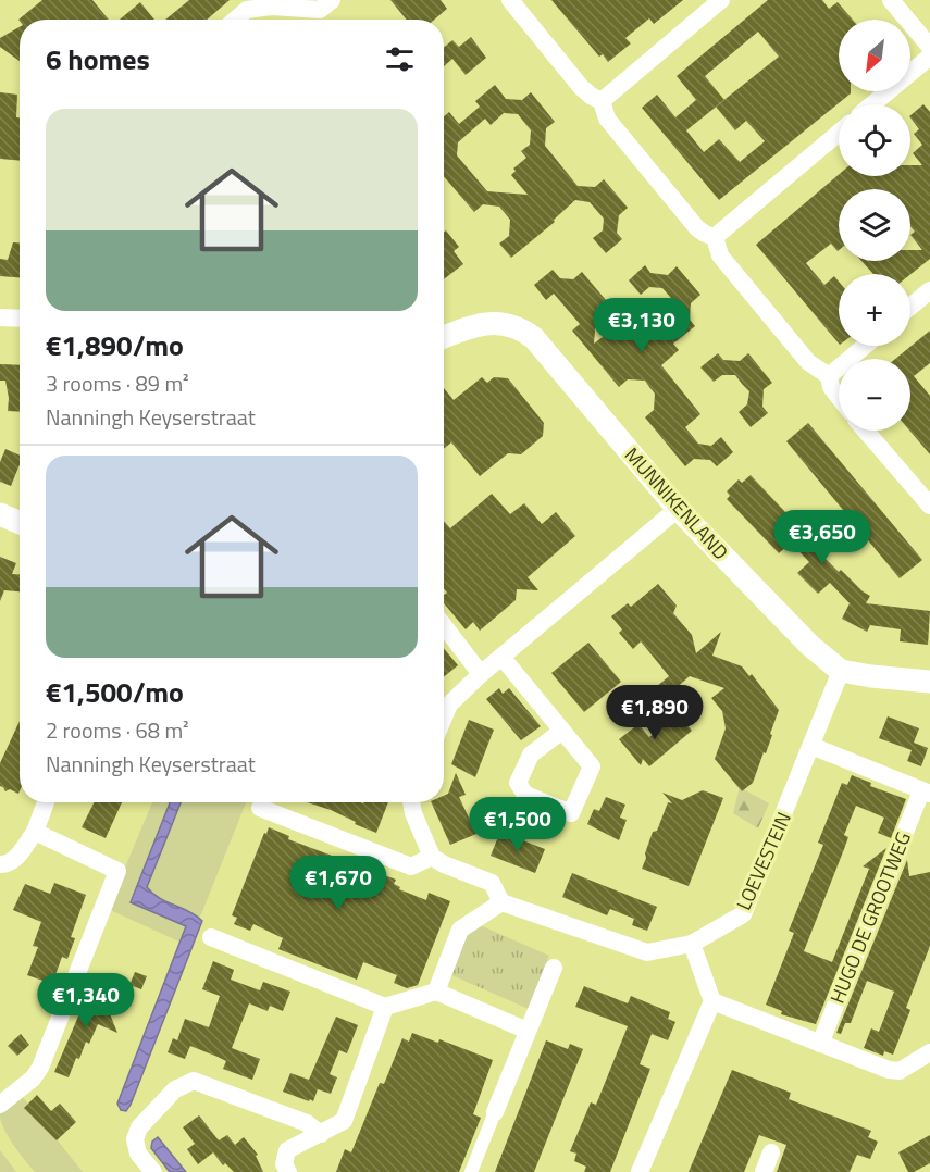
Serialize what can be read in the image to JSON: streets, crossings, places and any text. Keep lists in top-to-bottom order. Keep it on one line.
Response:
{"streets":{"street":["MUNNIKENLAND","LOEVESTEIN","HUGO DE GROOTWEG"]},"crossings":[["MUNNIKENLAND","LOEVESTEIN"],["LOEVESTEIN","HUGO DE GROOTWEG"]],"north":"bottom left","page":{"map_buttons":["+","−"],"heading":"6 homes","list":[{"name":"€1,890/mo","note":"3 rooms · 89 m² · Nanningh Keyserstraat"},{"name":"€1,500/mo","note":"2 rooms · 68 m² · Nanningh Keyserstraat"}],"price":["€3,130","€3,650","€1,890","€1,500","€1,670","€1,340"]}}
